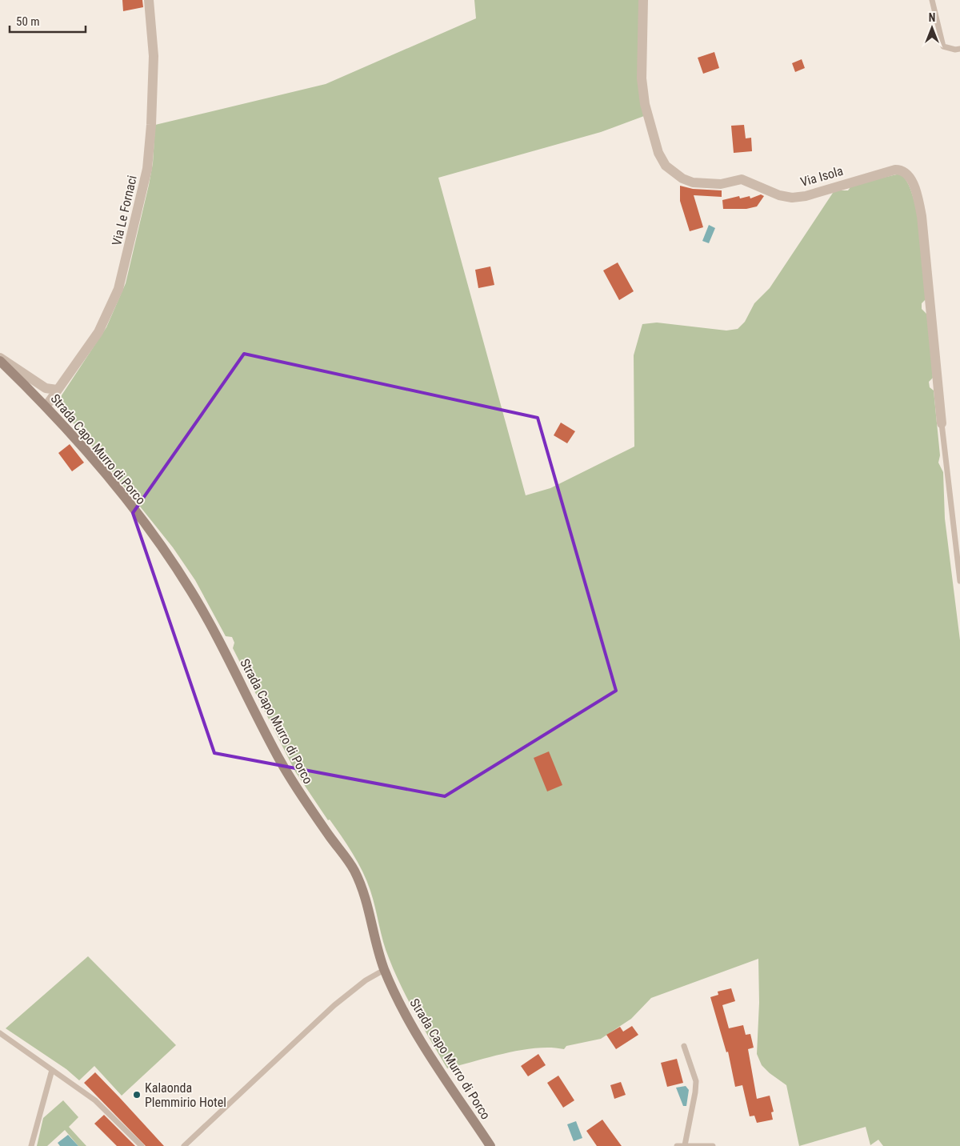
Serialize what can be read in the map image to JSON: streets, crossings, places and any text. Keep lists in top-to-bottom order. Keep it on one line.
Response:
{"streets":{"street":["Via Isola","Via Le Fornaci","Strada Capo Murro di Porco"]},"crossings":[["Via Le Fornaci","Strada Capo Murro di Porco"]],"places":["Kalaonda Plemmirio Hotel"],"scale_bar":"50 m","north":"top"}
